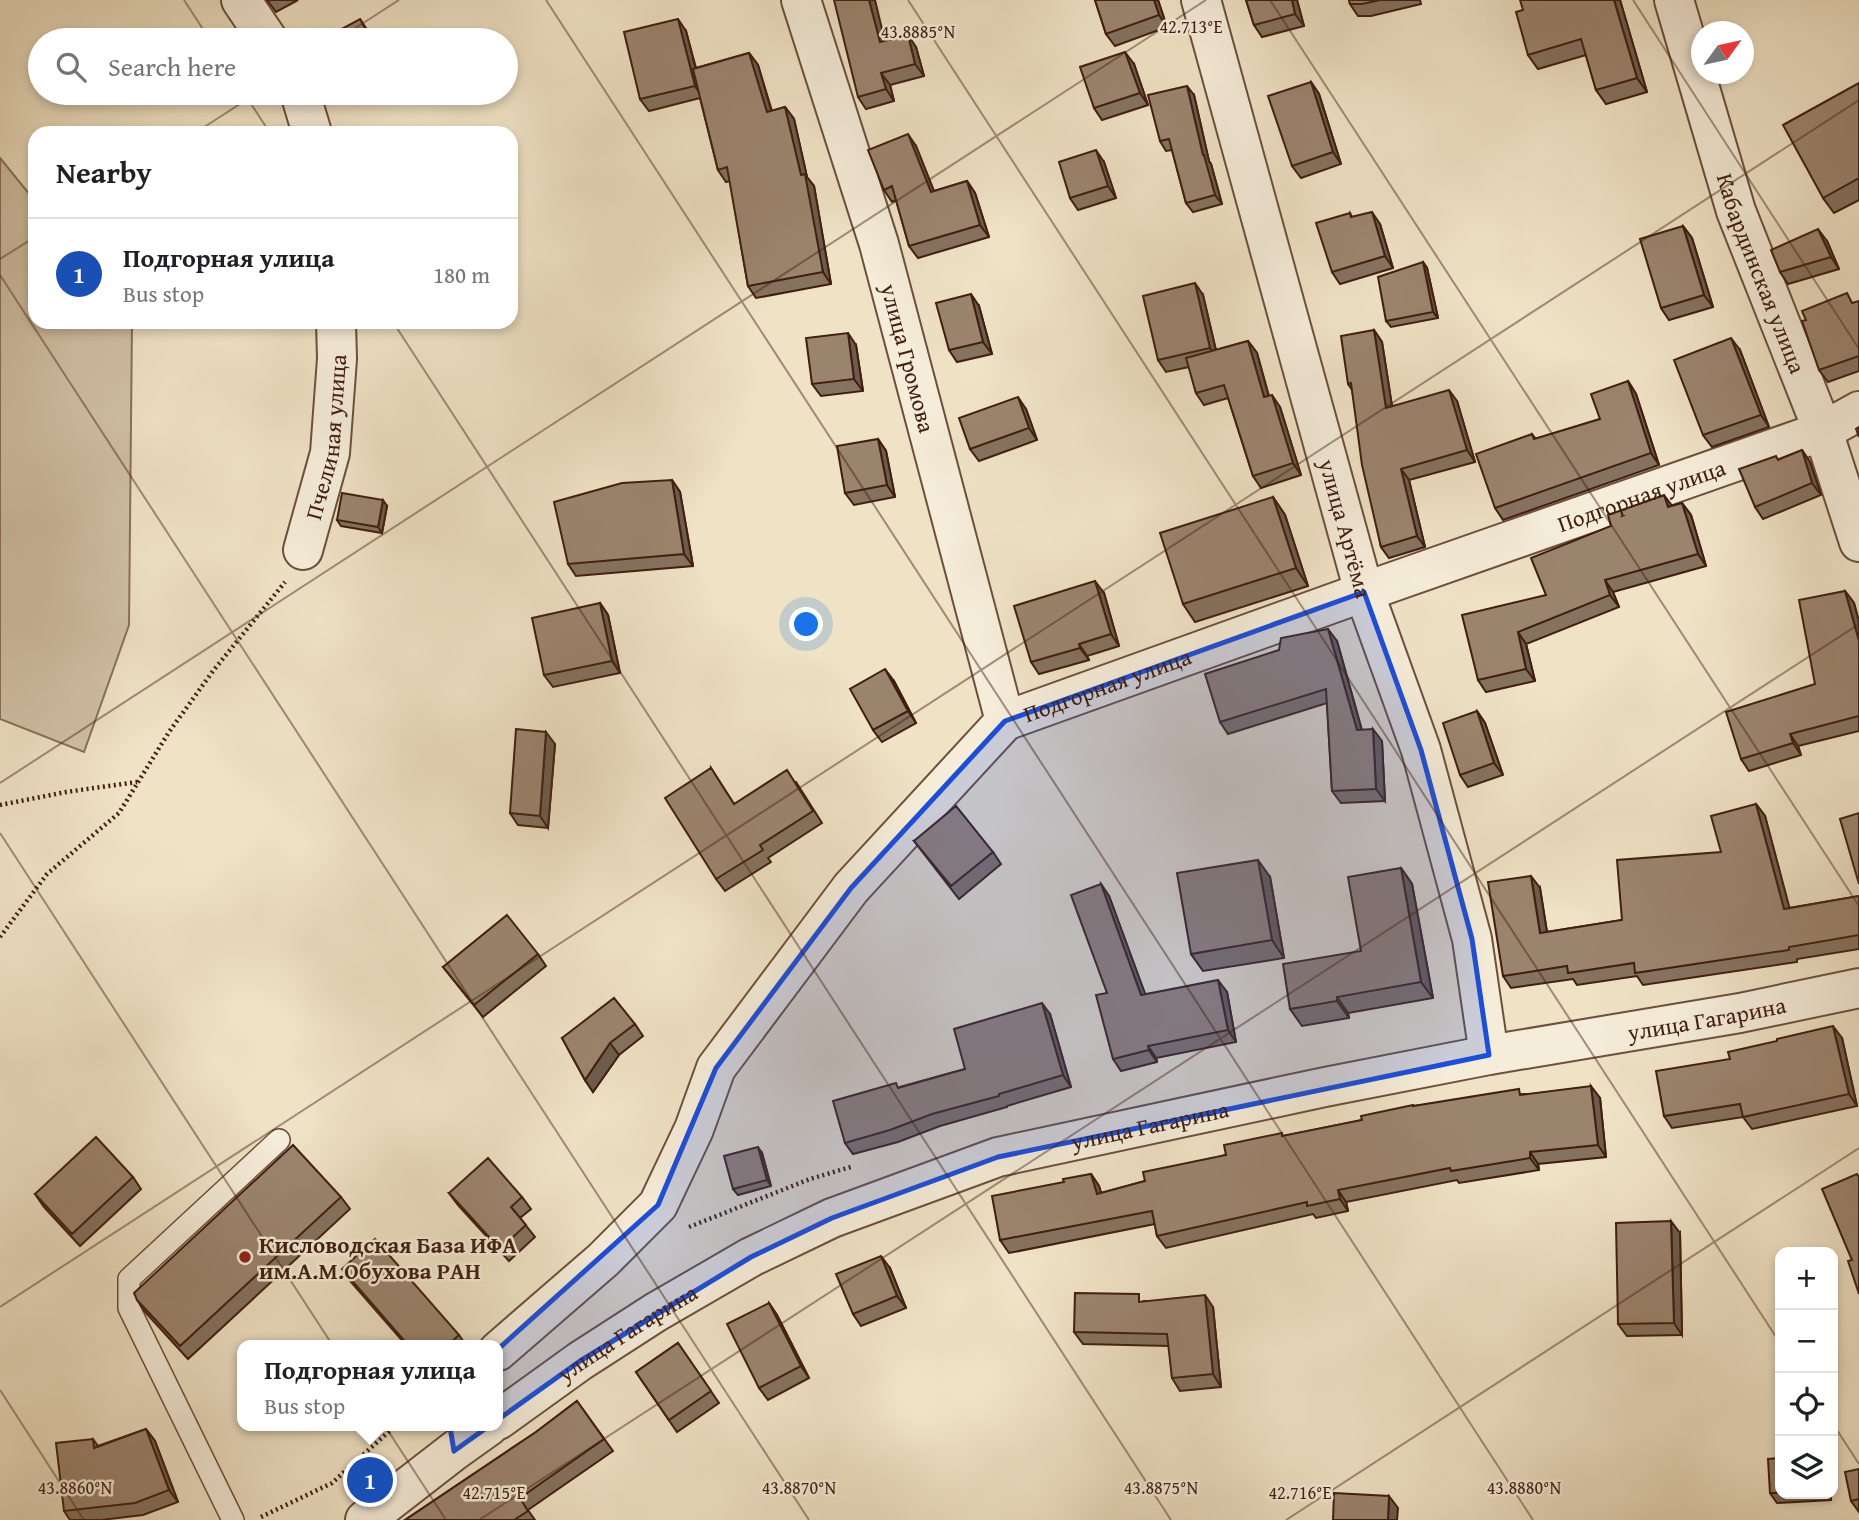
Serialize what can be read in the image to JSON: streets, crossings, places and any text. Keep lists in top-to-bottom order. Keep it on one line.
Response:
{"streets":{"street":["Кабардинская улица","улица Громова","Пчелиная улица","Подгорная улица","улица Артёма","улица Гагарина"]},"crossings":[["Кабардинская улица","Подгорная улица"],["улица Громова","Подгорная улица"],["Подгорная улица","улица Артёма"],["улица Артёма","улица Гагарина"]],"places":["Кисловодская База ИФА им.А.М.Обухова РАН"],"north":"top right","page":{"search":"Search here","heading":"Nearby","list":[{"mark":"1","name":"Подгорная улица","note":"Bus stop","value":"180 m"}],"map_buttons":["+","−"],"popup":["Подгорная улица","Bus stop"],"pins":"1"},"coordinates":["42.713°E","43.8885°N","43.8860°N","43.8870°N","43.8875°N","43.8880°N","42.715°E","42.716°E"]}
